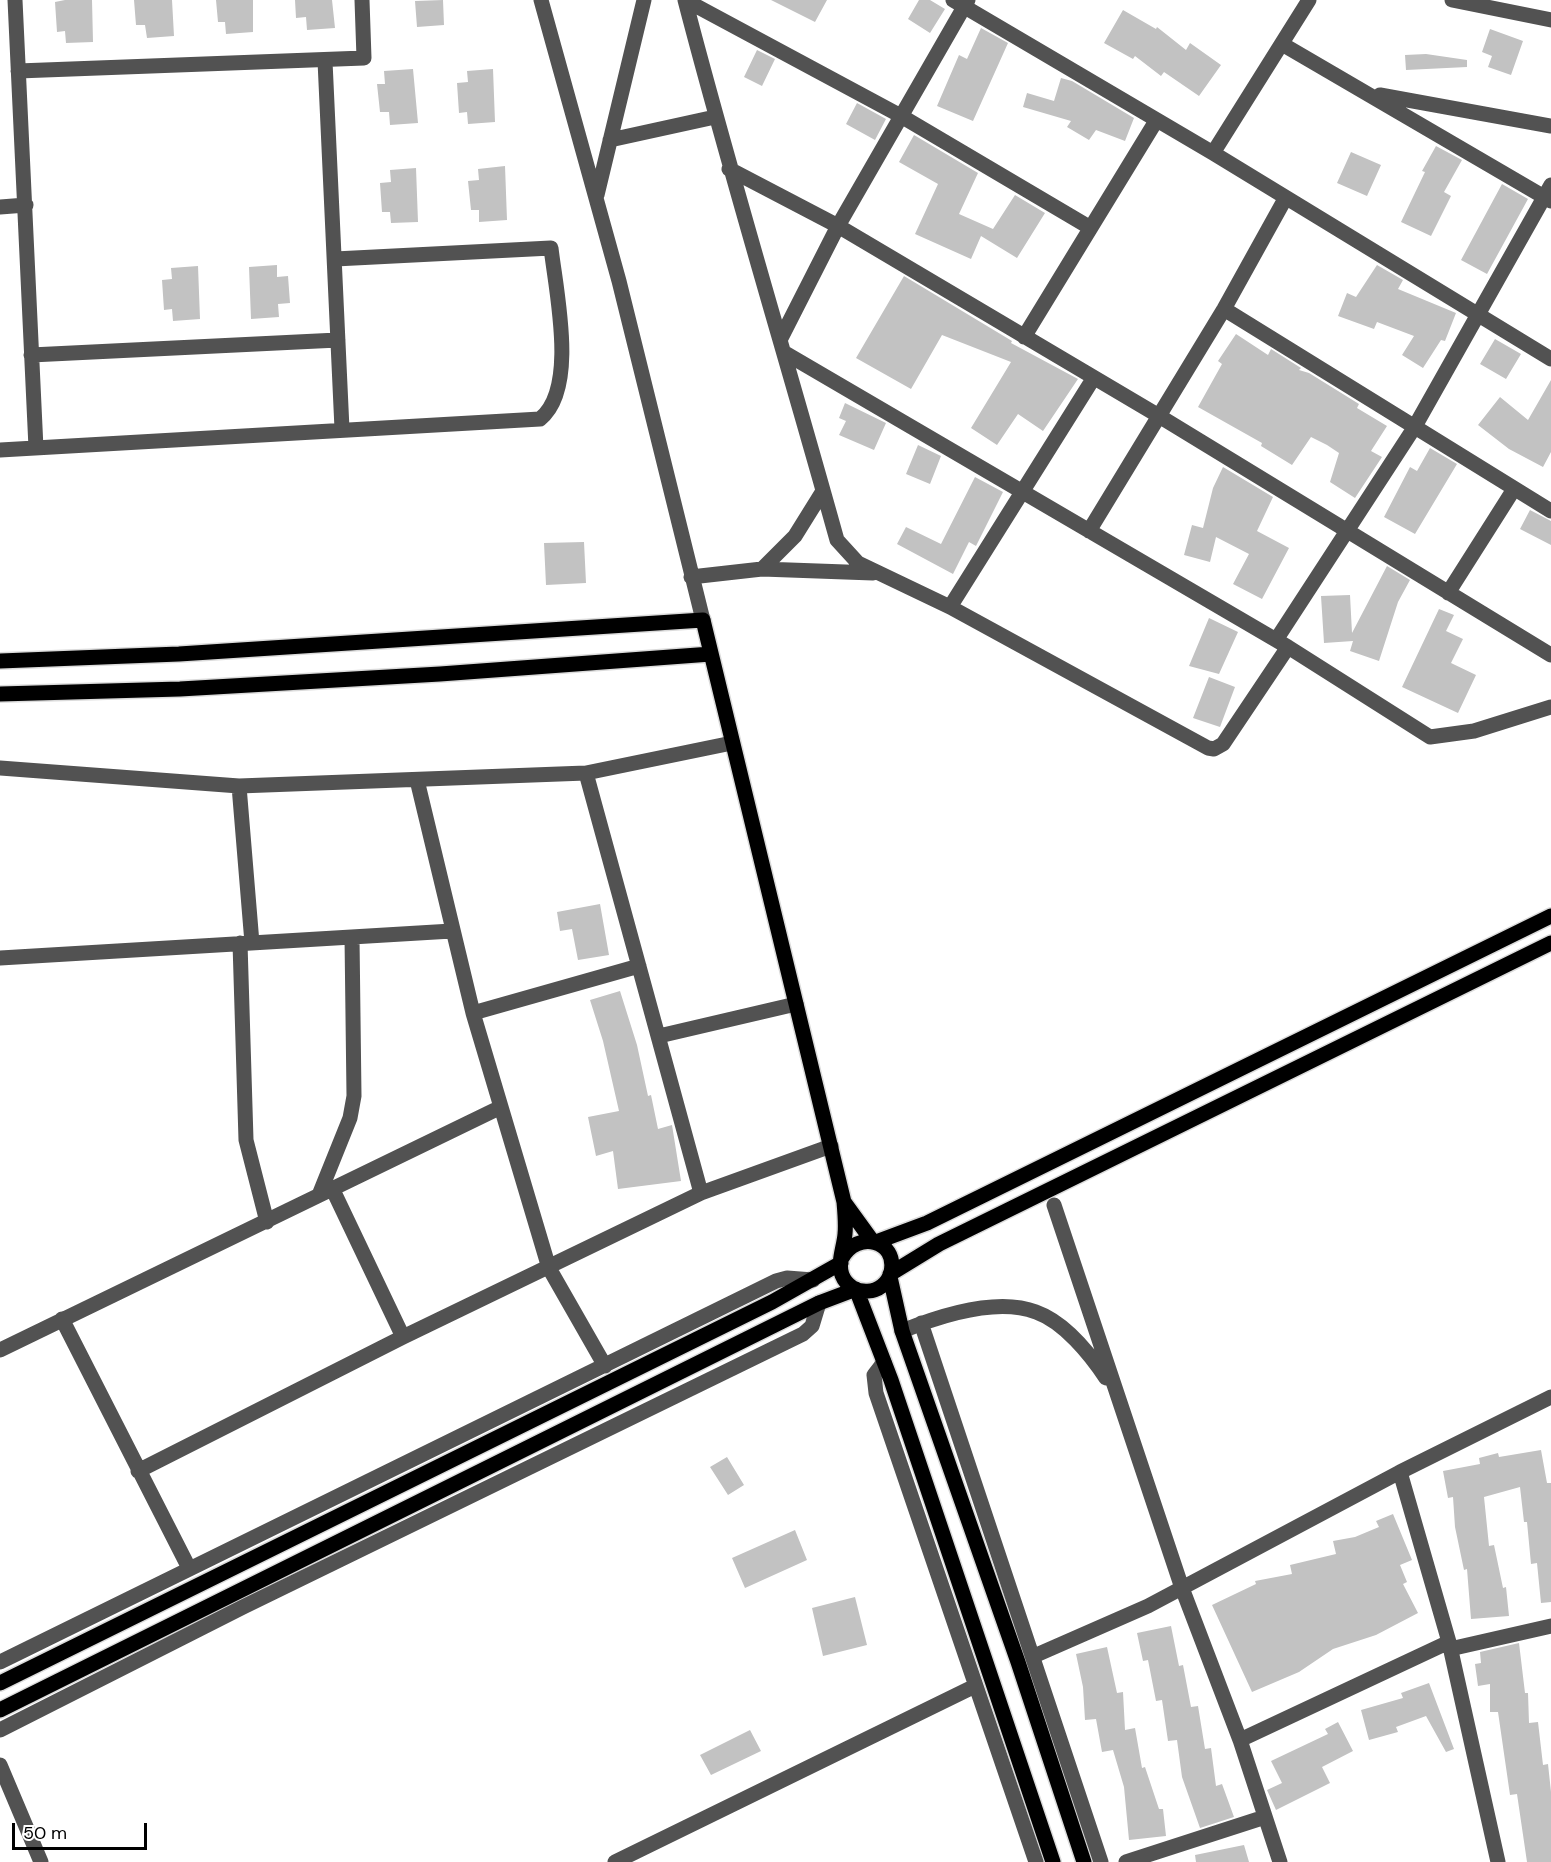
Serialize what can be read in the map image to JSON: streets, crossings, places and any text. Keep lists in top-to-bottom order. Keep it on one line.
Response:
{"scale_bar":"50 m"}
